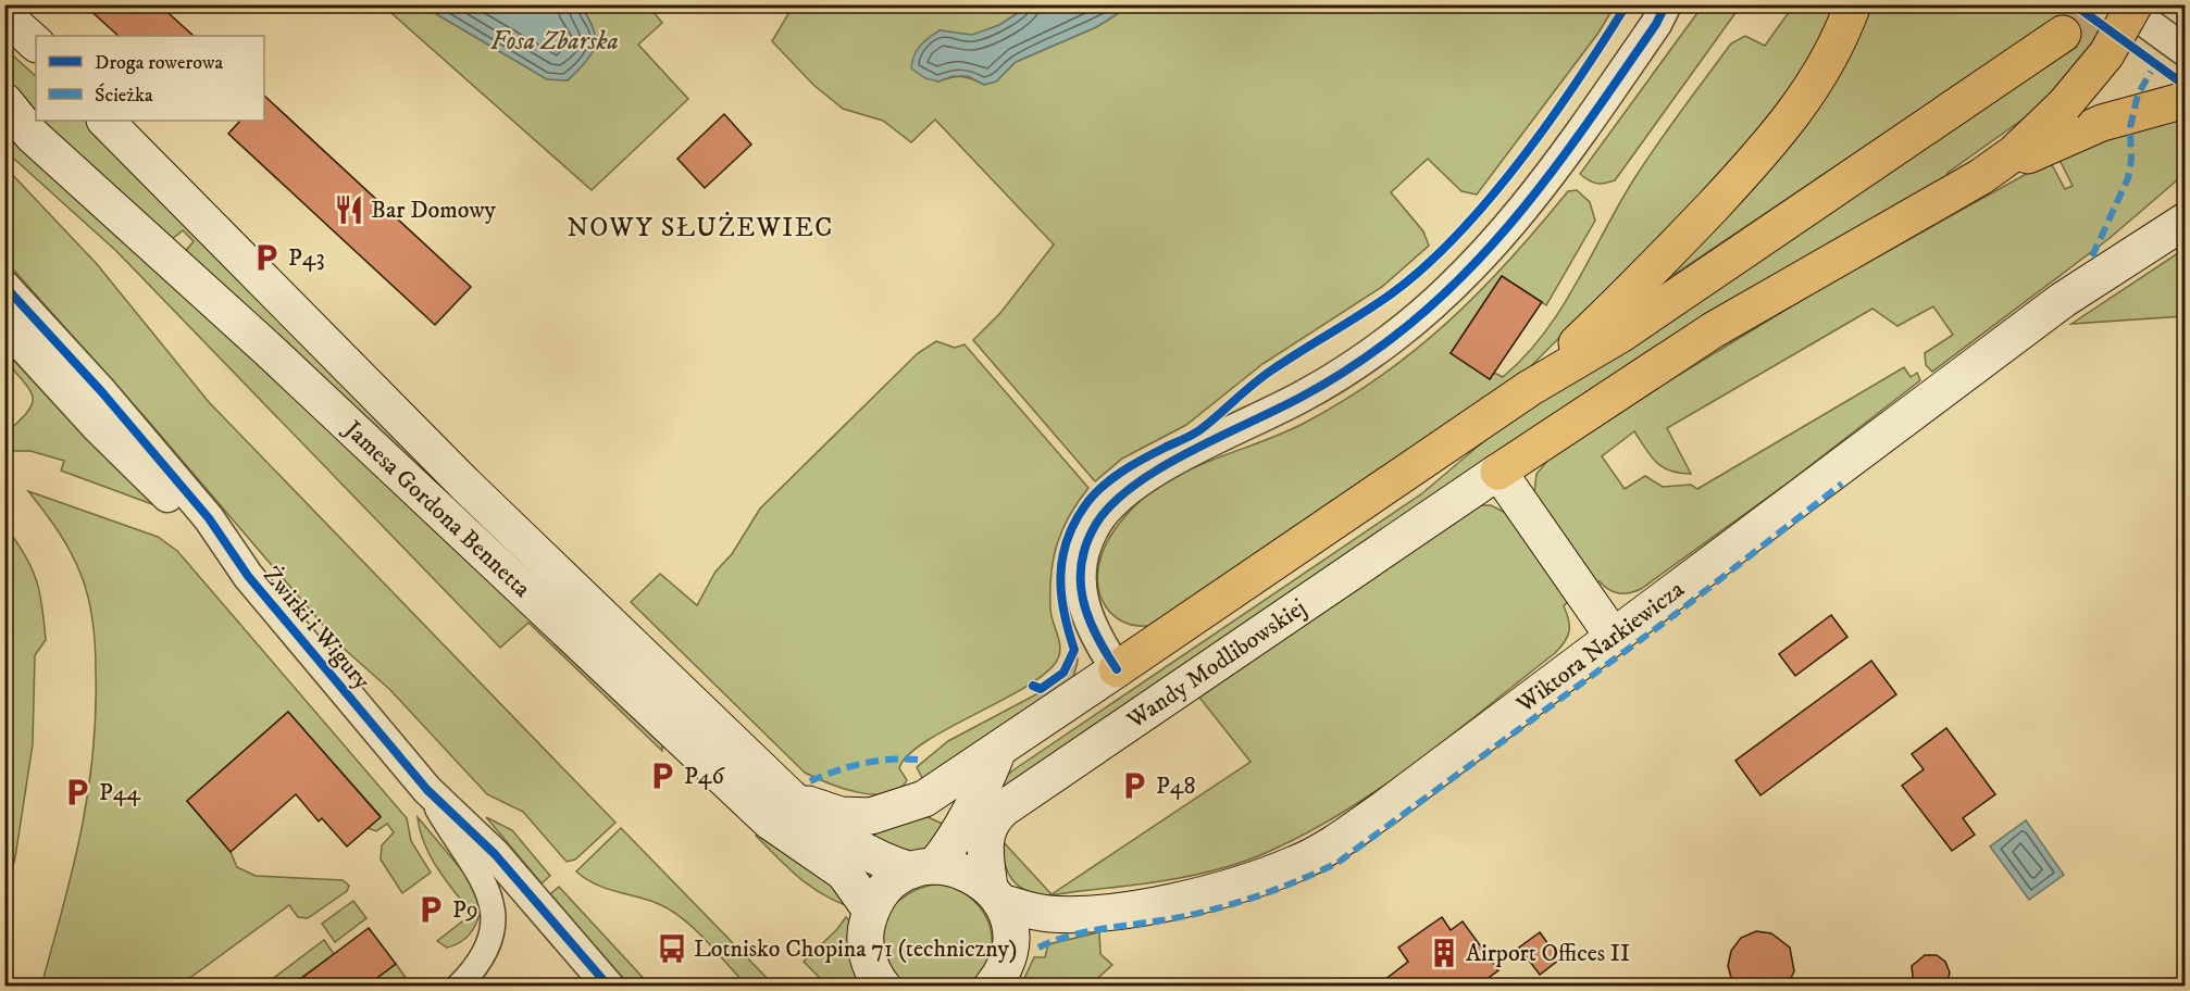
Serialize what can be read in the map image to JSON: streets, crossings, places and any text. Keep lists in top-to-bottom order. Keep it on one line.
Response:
{"streets":{"main road":["Jamesa Gordona Bennetta","Wiktora Narkiewicza","Wandy Modlibowskiej"],"street":["Żwirki i Wigury"]},"crossings":[["Jamesa Gordona Bennetta","Wiktora Narkiewicza"],["Jamesa Gordona Bennetta","Wandy Modlibowskiej"],["Wiktora Narkiewicza","Wandy Modlibowskiej"]],"districts":["NOWY SŁUŻEWIEC"],"water":["Fosa Zbarska"],"places":{"restaurant":["Bar Domowy"],"parking":["P43","P46","P48","P44","P9"],"bus stop":["Lotnisko Chopina 71 (techniczny)"],"building":["Airport Offices II"]},"legend":["Droga rowerowa","Ścieżka"]}
